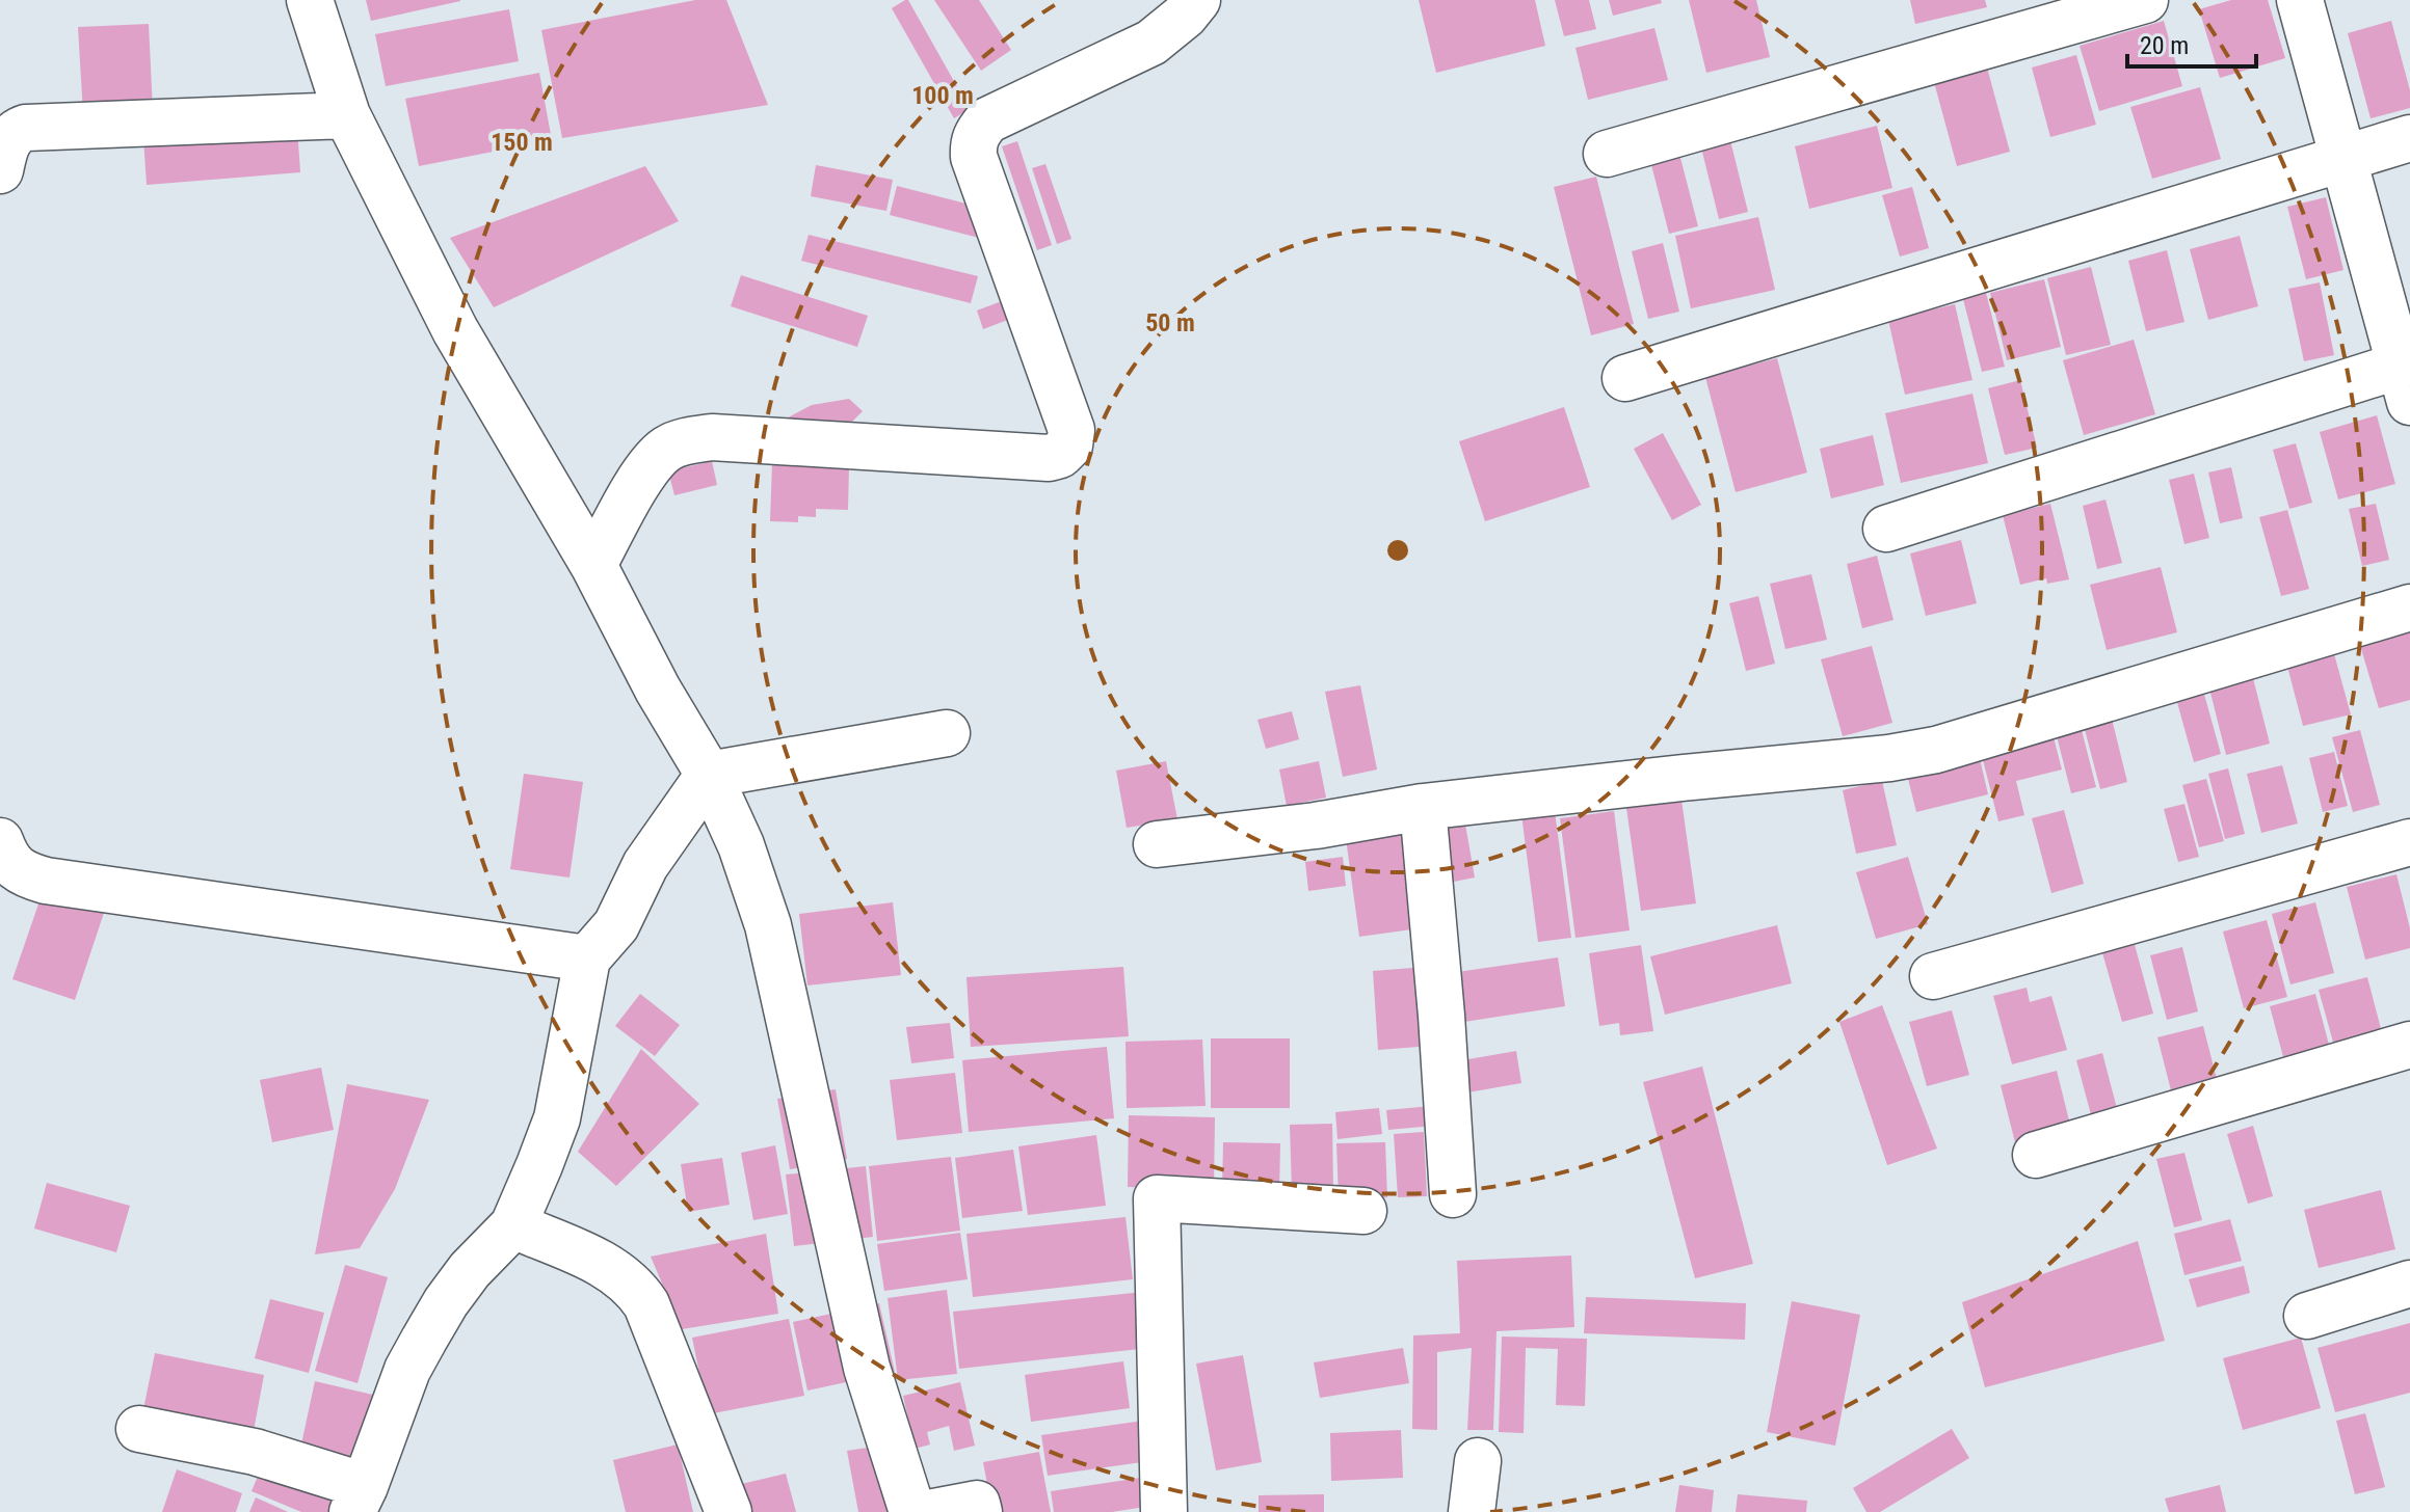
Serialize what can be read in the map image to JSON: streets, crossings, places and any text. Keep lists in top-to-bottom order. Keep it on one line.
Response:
{"scale_bar":"20 m","rings":["100 m","150 m","50 m"]}
